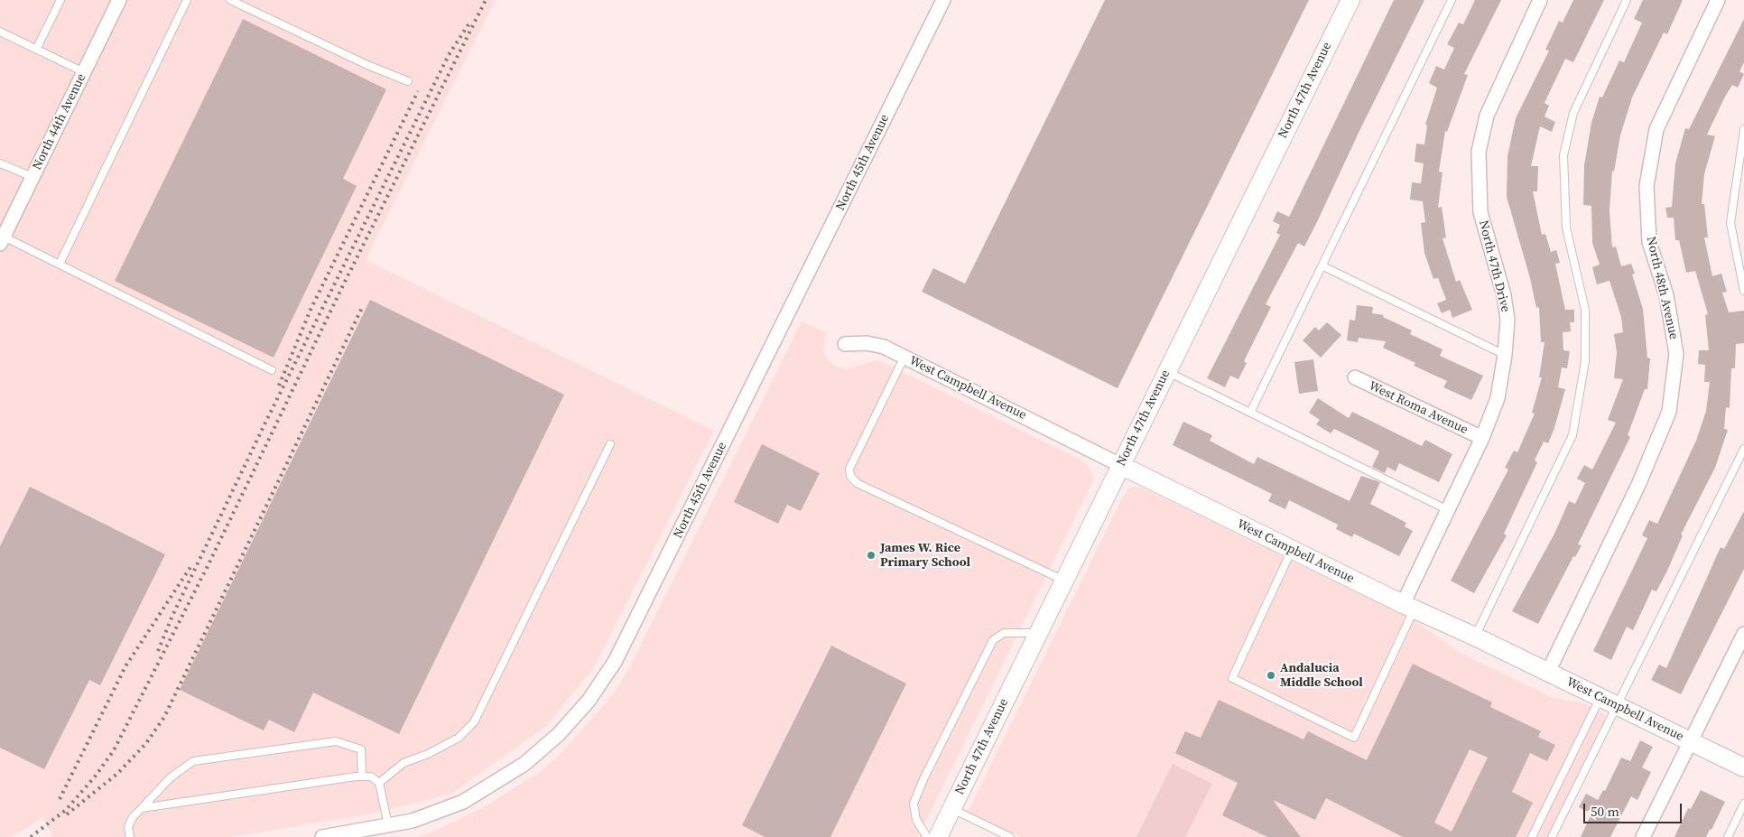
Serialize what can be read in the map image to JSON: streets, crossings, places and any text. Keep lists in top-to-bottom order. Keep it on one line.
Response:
{"streets":{"street":["North 47th Avenue","North 44th Avenue","North 45th Avenue","North 47th Drive","North 48th Avenue","West Campbell Avenue","West Roma Avenue"]},"crossings":[["North 47th Avenue","West Campbell Avenue"],["North 47th Drive","West Campbell Avenue"],["North 47th Drive","West Roma Avenue"],["North 48th Avenue","West Campbell Avenue"]],"places":["James W. Rice Primary School","Andalucia Middle School"],"scale_bar":"50 m"}
